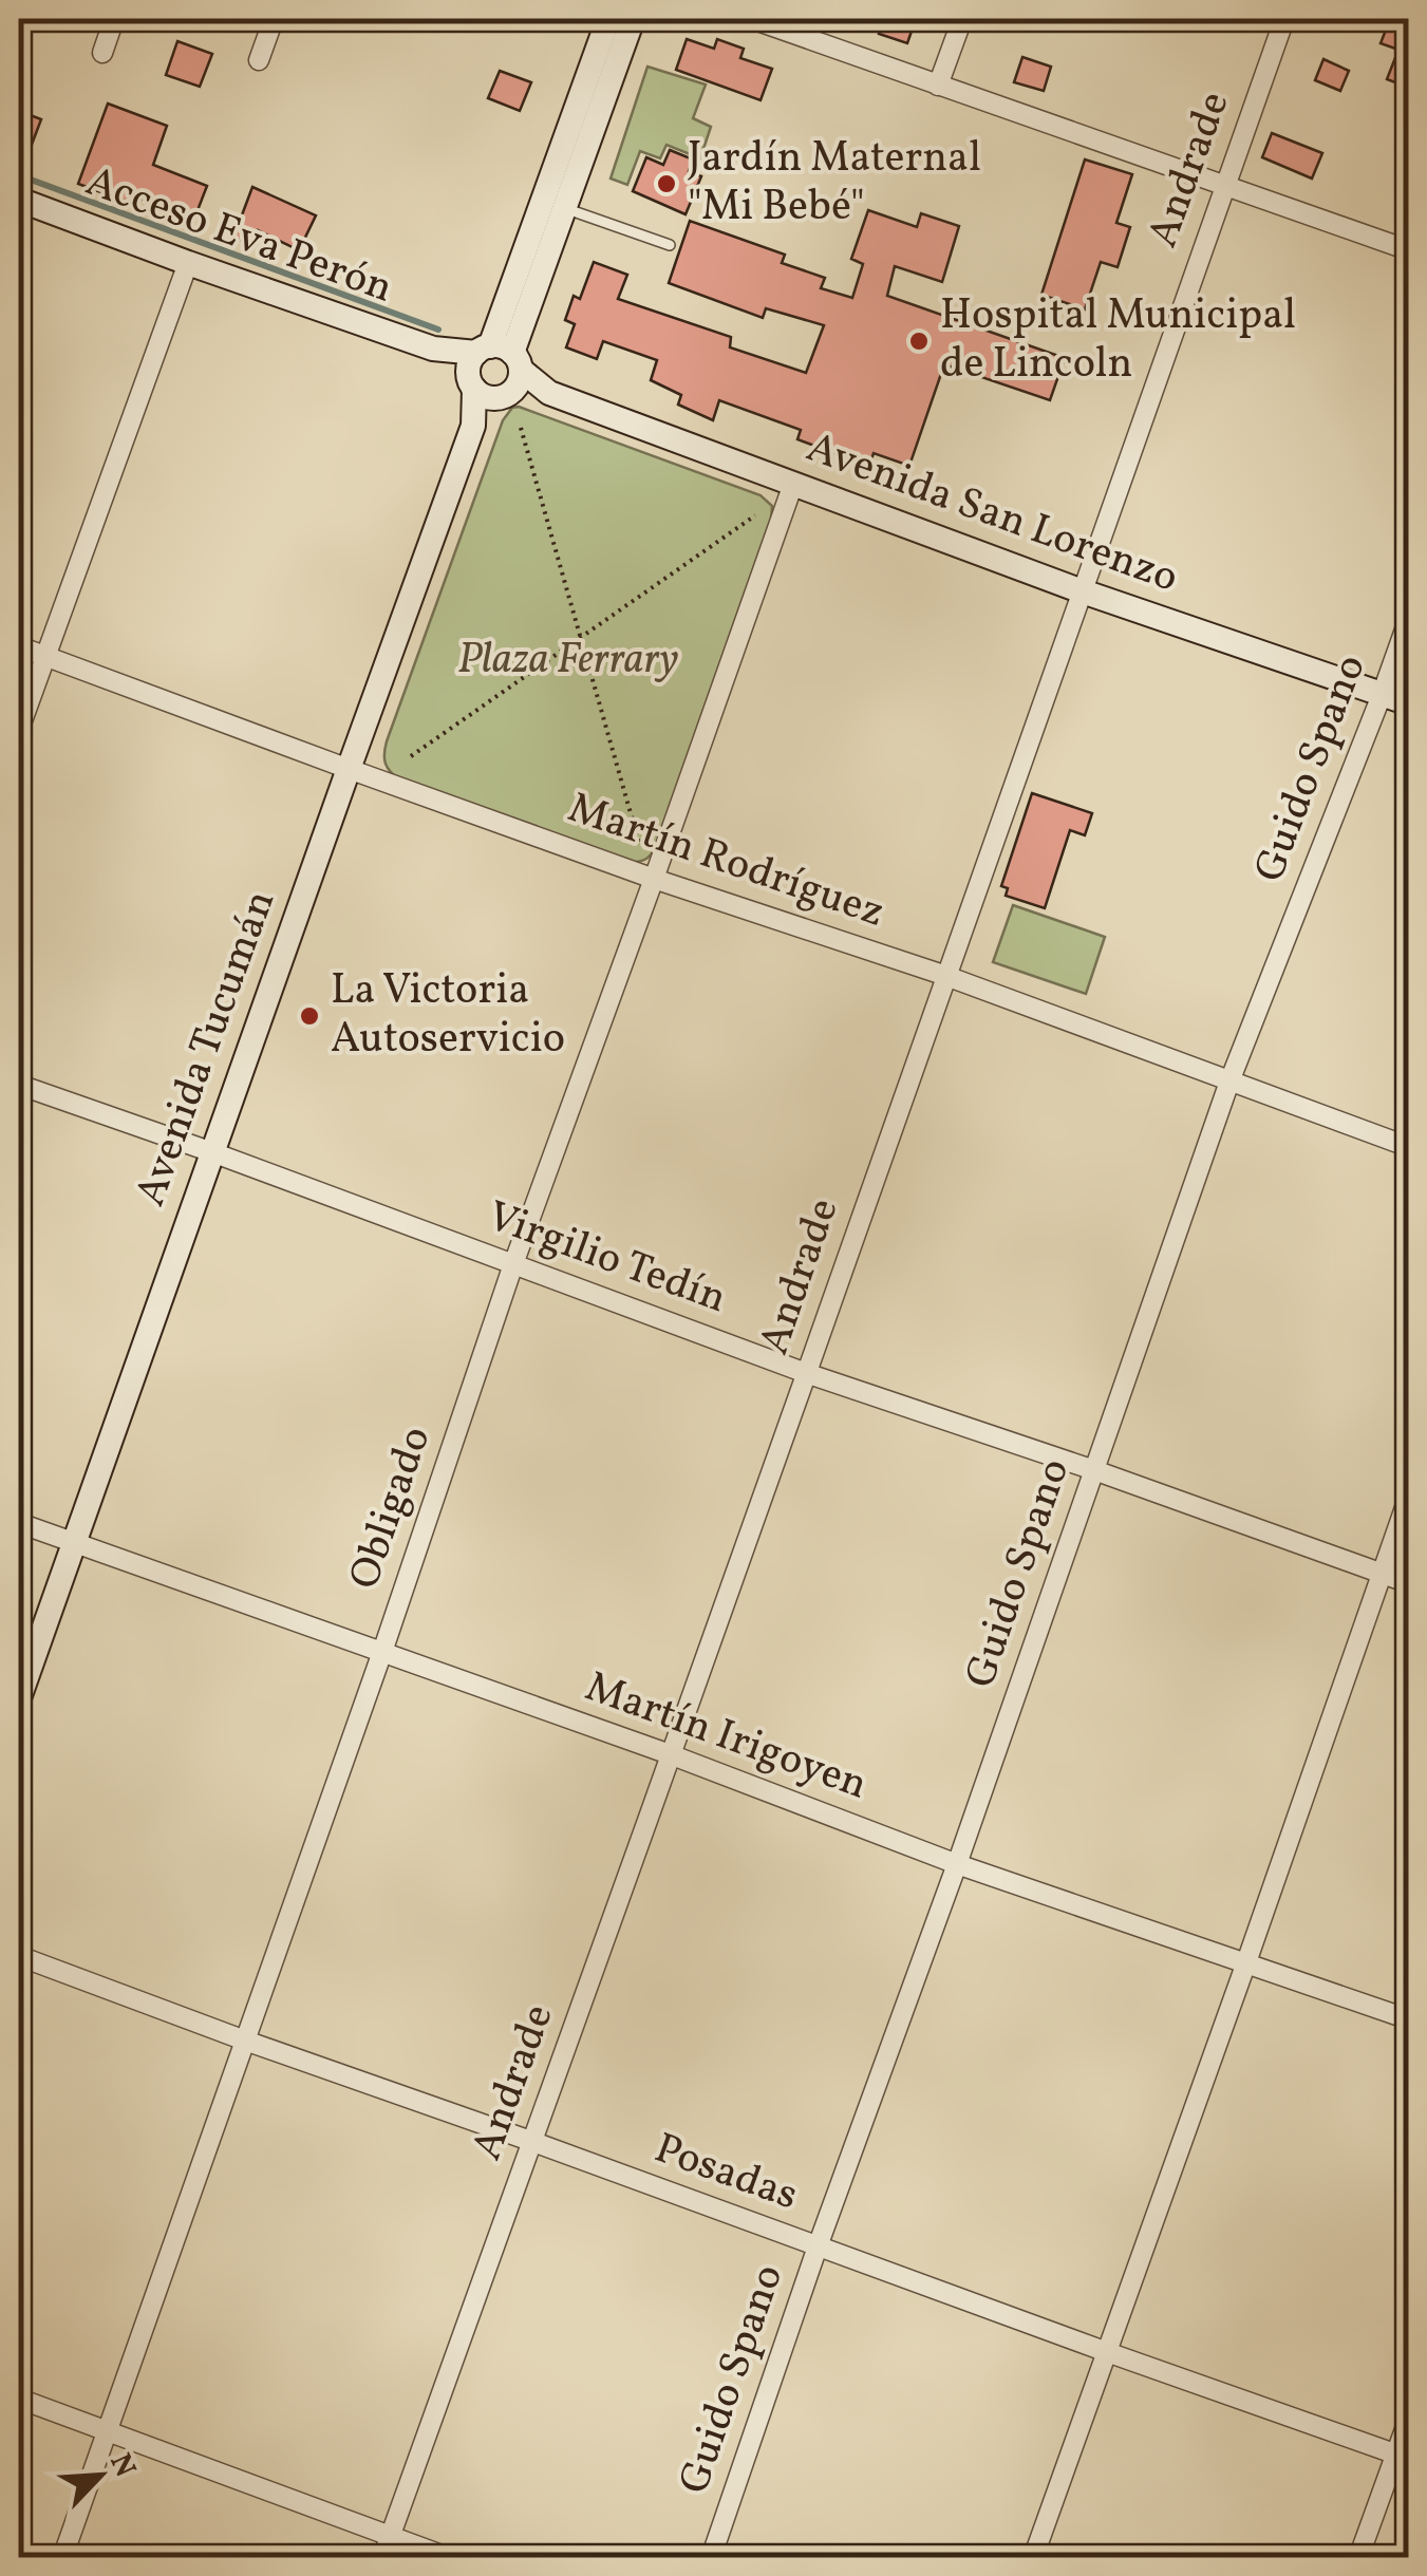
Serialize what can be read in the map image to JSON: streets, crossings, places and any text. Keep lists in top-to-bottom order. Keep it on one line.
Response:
{"streets":{"main road":["Acceso Eva Perón","Avenida San Lorenzo","Avenida Tucumán"],"street":["Andrade","Guido Spano","Martín Rodríguez","Virgilio Tedín","Obligado","Martín Irigoyen","Posadas"]},"crossings":[["Andrade","Avenida San Lorenzo"],["Andrade","Martín Rodríguez"],["Andrade","Virgilio Tedín"],["Andrade","Martín Irigoyen"],["Andrade","Posadas"],["Acceso Eva Perón","Avenida San Lorenzo"],["Acceso Eva Perón","Avenida Tucumán"],["Avenida San Lorenzo","Guido Spano"],["Avenida San Lorenzo","Avenida Tucumán"],["Avenida San Lorenzo","Obligado"],["Guido Spano","Martín Rodríguez"],["Guido Spano","Virgilio Tedín"],["Guido Spano","Martín Irigoyen"],["Guido Spano","Posadas"],["Martín Rodríguez","Avenida Tucumán"],["Martín Rodríguez","Obligado"],["Avenida Tucumán","Virgilio Tedín"],["Avenida Tucumán","Martín Irigoyen"],["Virgilio Tedín","Obligado"],["Obligado","Martín Irigoyen"],["Obligado","Posadas"]],"parks":["Plaza Ferrary"],"places":["Jardín Maternal \"Mi Bebé\"","Hospital Municipal de Lincoln","La Victoria Autoservicio"],"north":"top right"}
